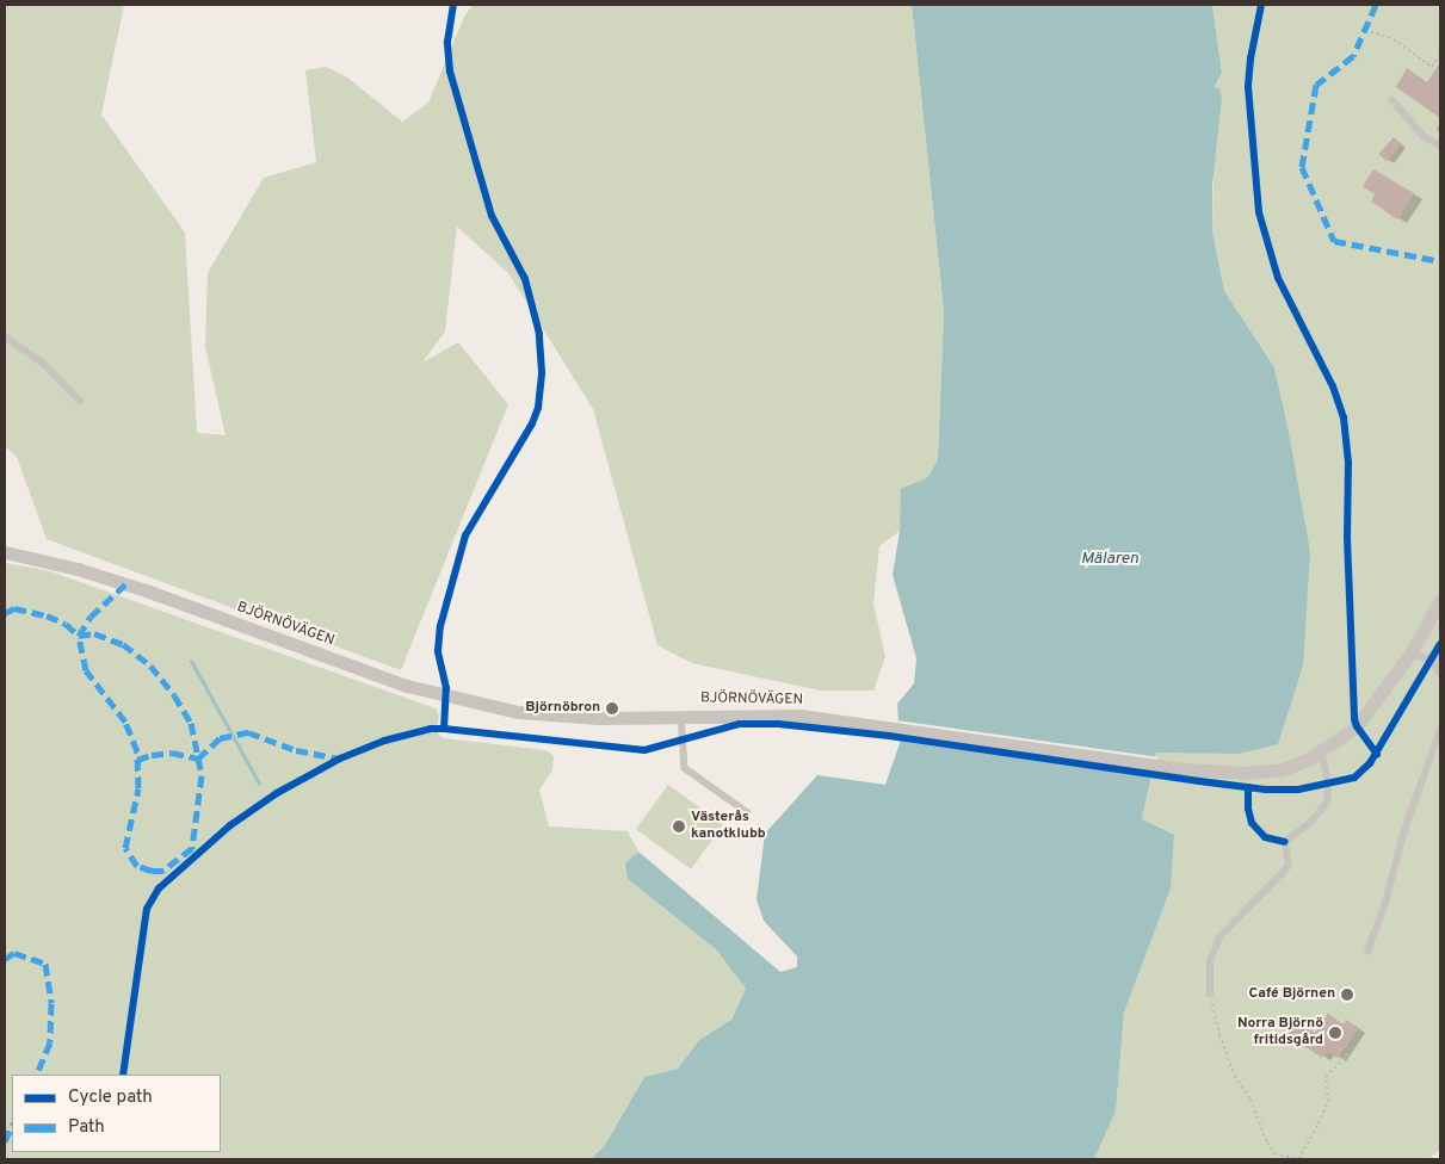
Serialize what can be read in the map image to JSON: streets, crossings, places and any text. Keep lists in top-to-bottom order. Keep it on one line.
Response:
{"streets":{"street":["BJÖRNÖVÄGEN"]},"water":["Mälaren"],"places":["Björnöbron","Västerås kanotklubb","Café Björnen","Norra Björnö fritidsgård"],"legend":["Cycle path","Path"]}
